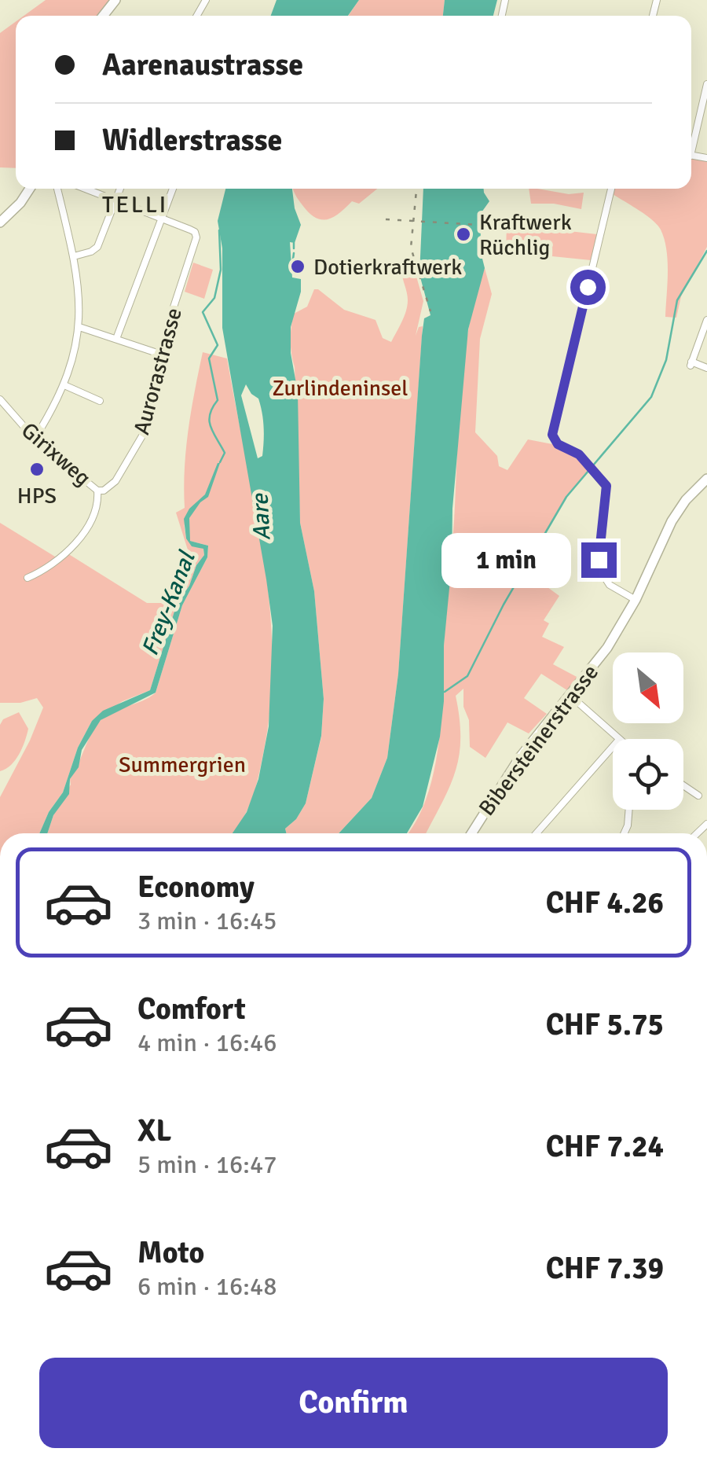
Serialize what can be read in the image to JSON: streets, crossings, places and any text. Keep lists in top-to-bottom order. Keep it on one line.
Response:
{"streets":{"main road":["Bibersteinerstrasse"],"street":["Aurorastrasse","Girixweg"]},"crossings":[["Aurorastrasse","Girixweg"]],"districts":["TELLI"],"water":["Aare","Frey-Kanal"],"parks":["Zurlindeninsel","Summergrien"],"places":["Kraftwerk Rüchlig","Dotierkraftwerk","HPS"],"north":"bottom right","page":{"banner":["Aarenaustrasse","Widlerstrasse"],"bubble":"1 min","list":[{"name":"Economy","note":"3 min · 16:45","value":"CHF 4.26"},{"name":"Comfort","note":"4 min · 16:46","value":"CHF 5.75"},{"name":"XL","note":"5 min · 16:47","value":"CHF 7.24"},{"name":"Moto","note":"6 min · 16:48","value":"CHF 7.39"}],"buttons":"Confirm"}}
